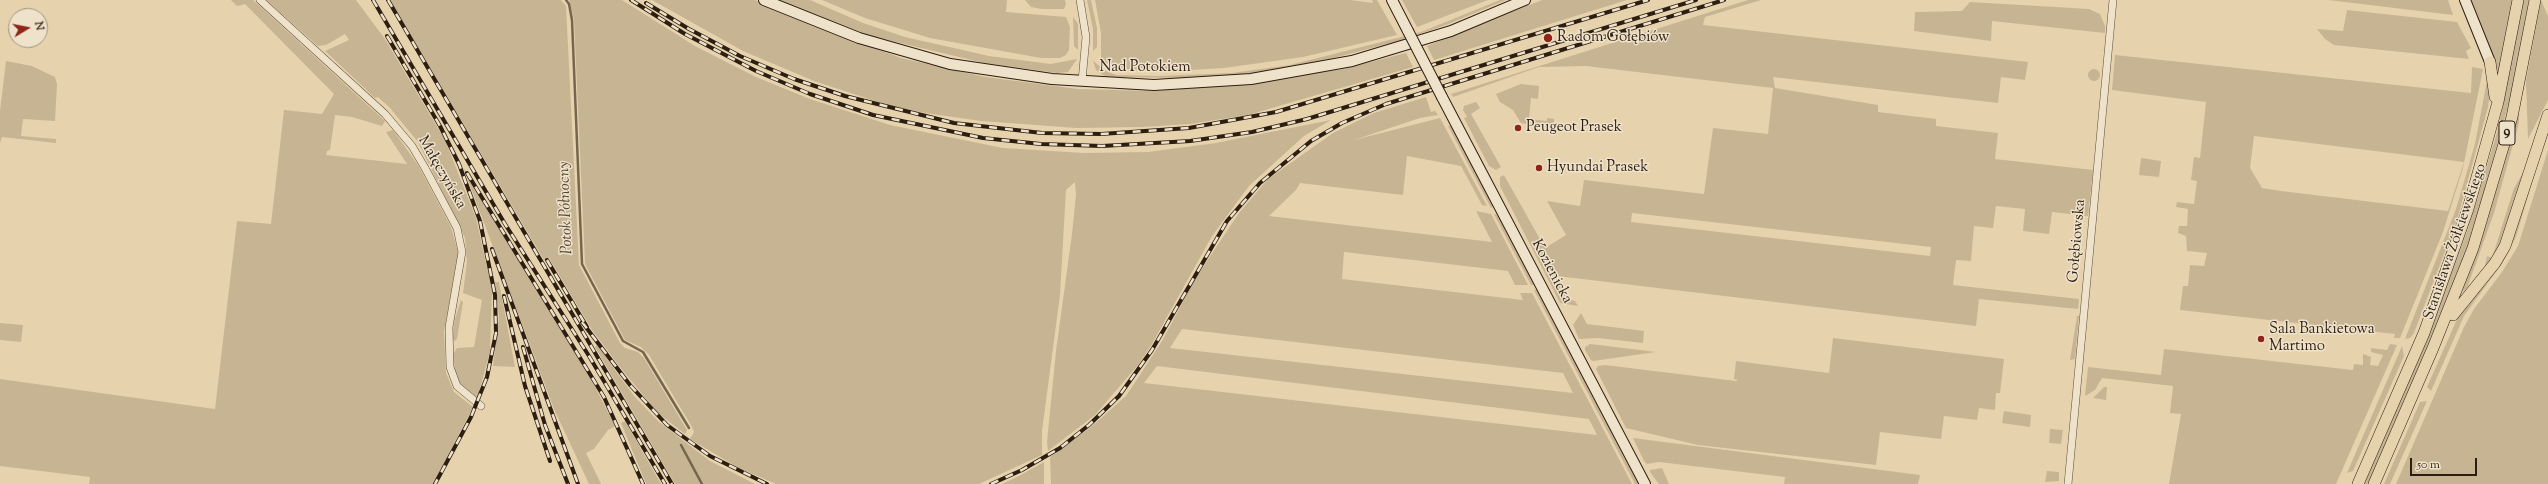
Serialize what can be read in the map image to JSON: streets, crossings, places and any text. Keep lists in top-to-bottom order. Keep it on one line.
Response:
{"streets":{"main road":["Nad Potokiem","9","Stanisława Żółkiewskiego","Kozienicka"],"street":["Małęczyńska","Gołębiowska"]},"water":["Potok Północny"],"places":["Radom Gołębiów","Peugeot Prasek","Hyundai Prasek","Sala Bankietowa Martimo"],"scale_bar":"50 m","north":"right"}
